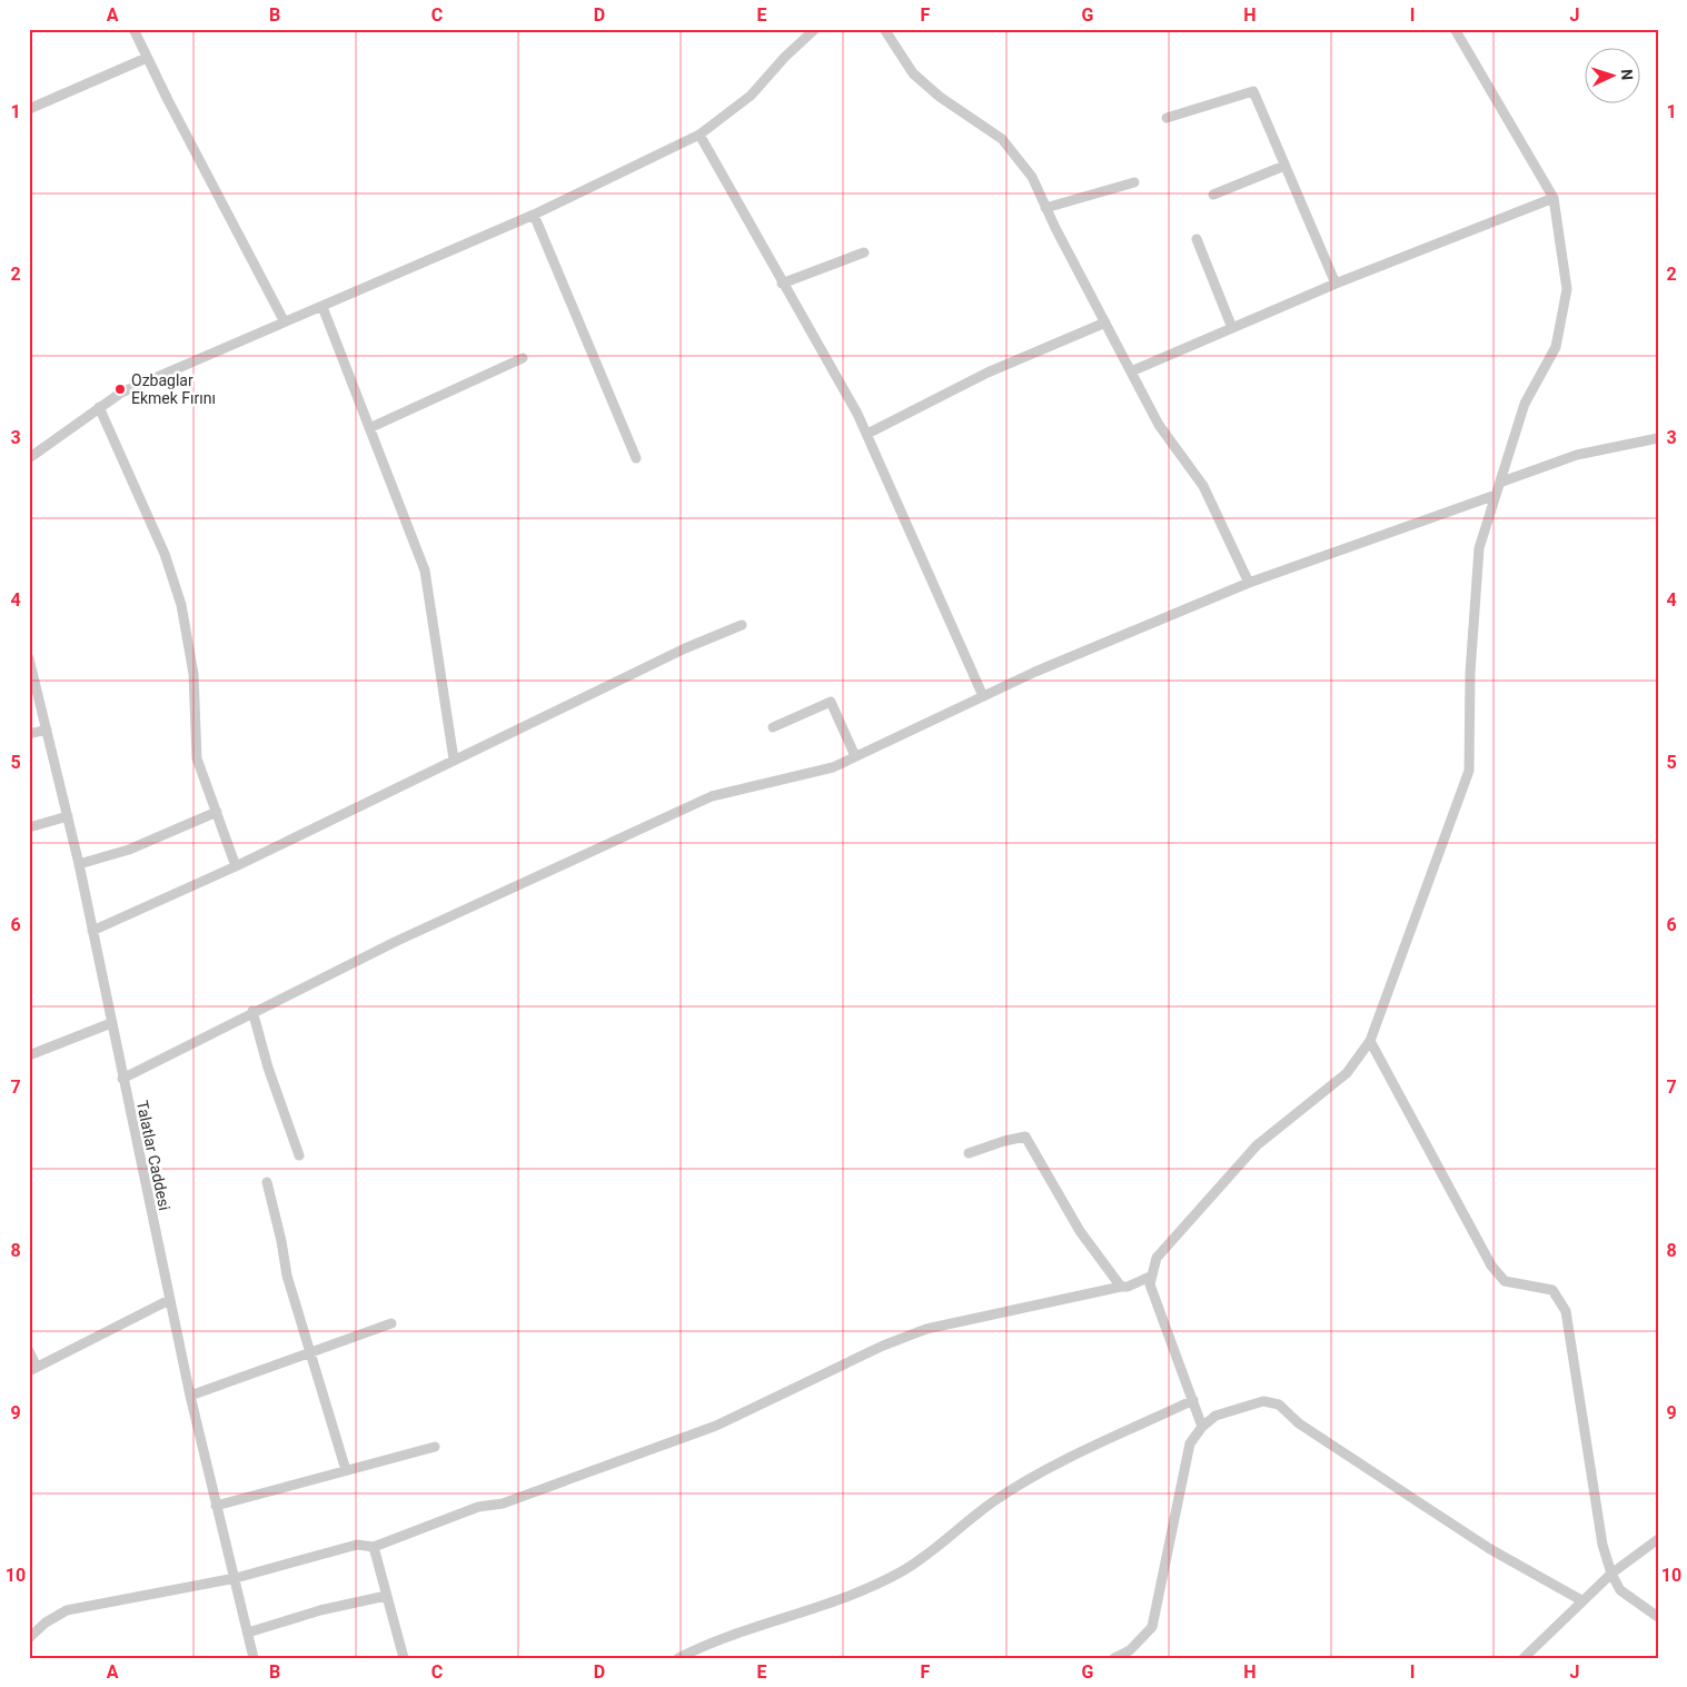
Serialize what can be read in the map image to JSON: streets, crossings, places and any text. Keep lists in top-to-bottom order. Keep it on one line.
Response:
{"streets":{"street":["Talatlar Caddesi"]},"places":["Ozbaglar Ekmek Fırını"],"north":"right","grid":{"columns":["A","B","C","D","E","F","G","H","I","J"],"rows":["1","2","3","4","5","6","7","8","9","10"]}}
